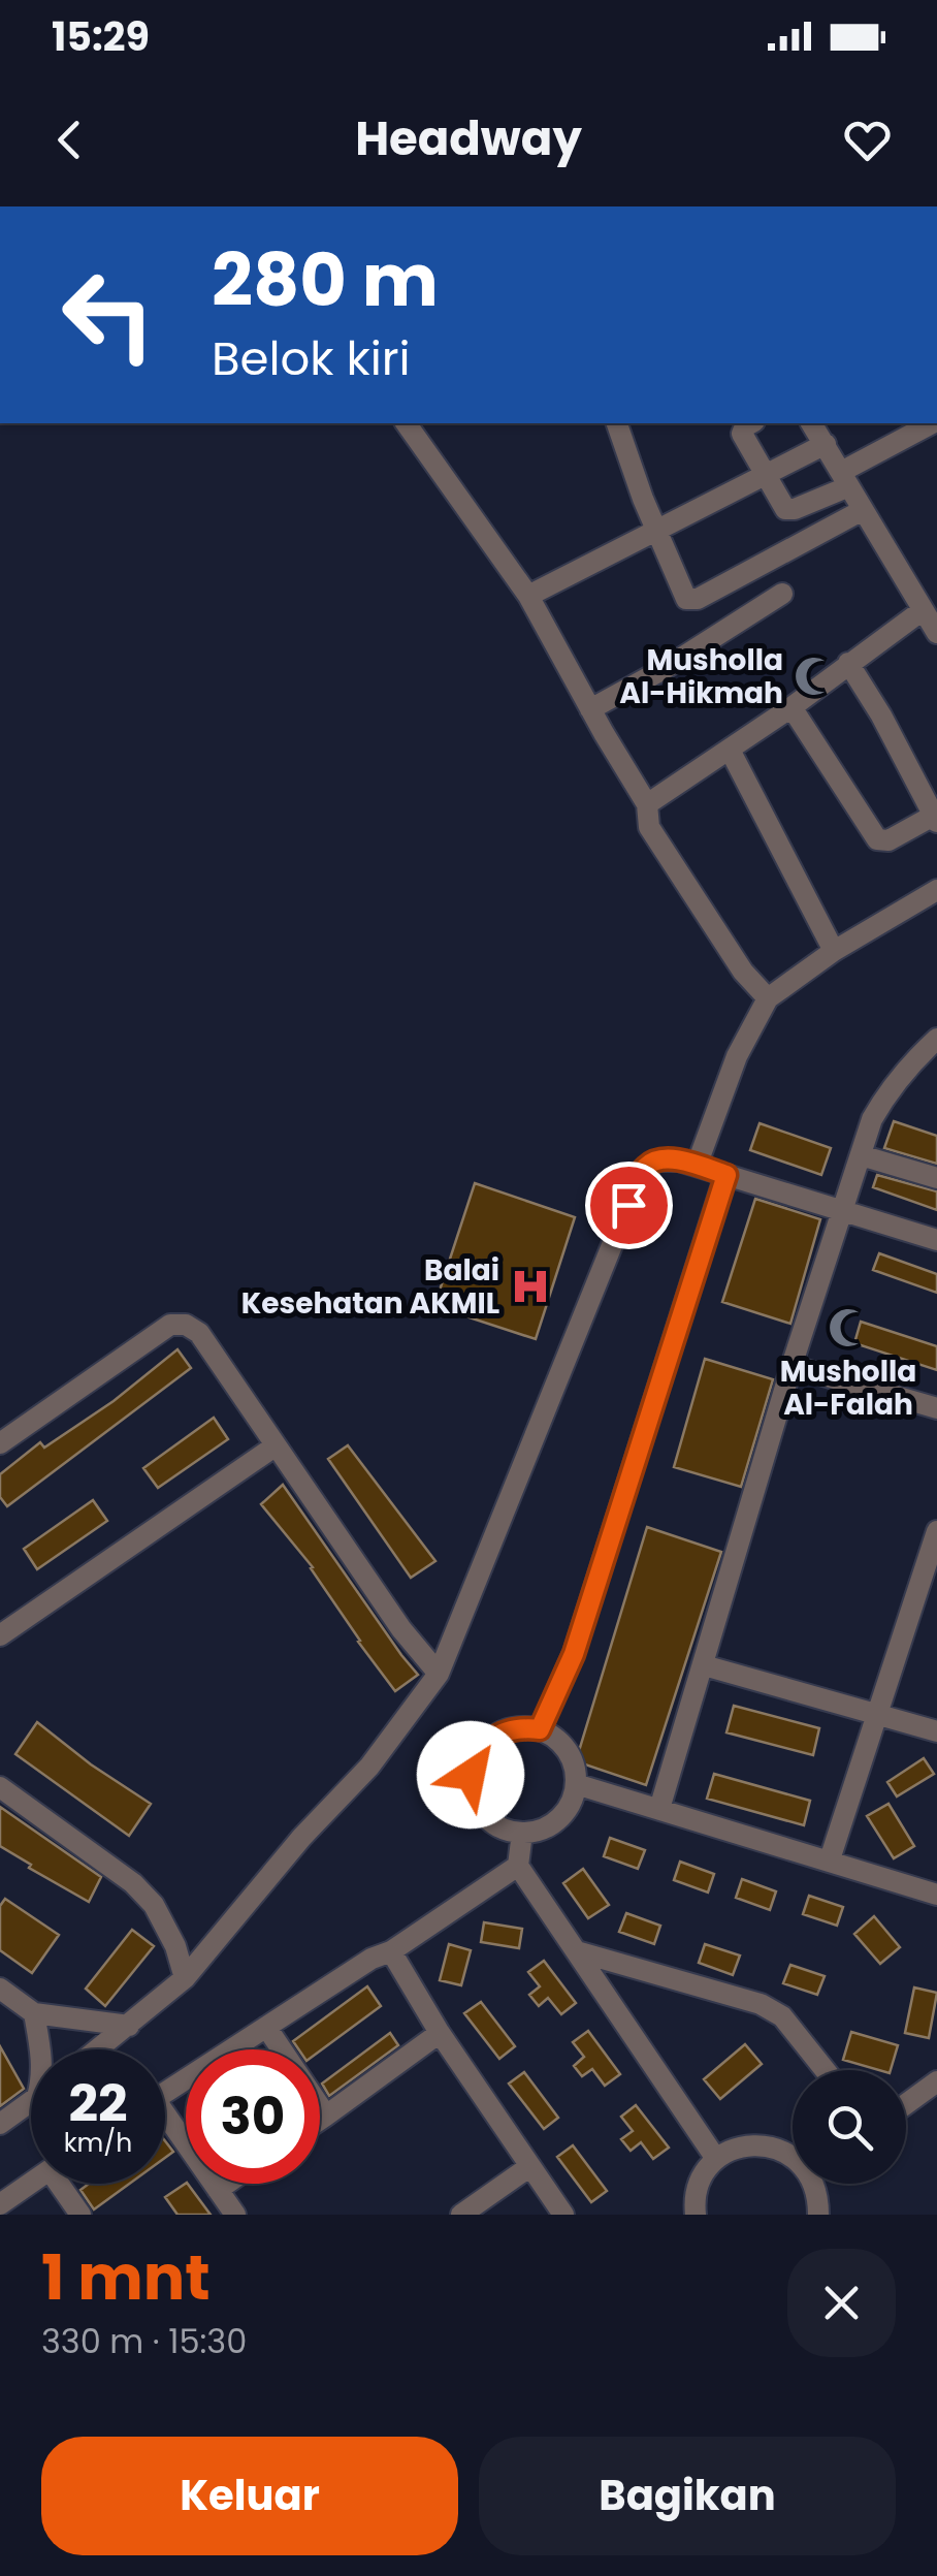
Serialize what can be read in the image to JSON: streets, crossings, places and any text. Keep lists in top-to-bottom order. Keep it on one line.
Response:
{"places":{"mosque":["Musholla Al-Hikmah","Musholla Al-Falah"],"hospital":["Balai Kesehatan AKMIL"]},"page":{"status":"15:29","header":"Headway","turn":["280 m","Belok kiri"],"speed":"22 km/h","limit":"30","heading":["1 mnt","330 m · 15:30"],"buttons":["Keluar","Bagikan"]}}
